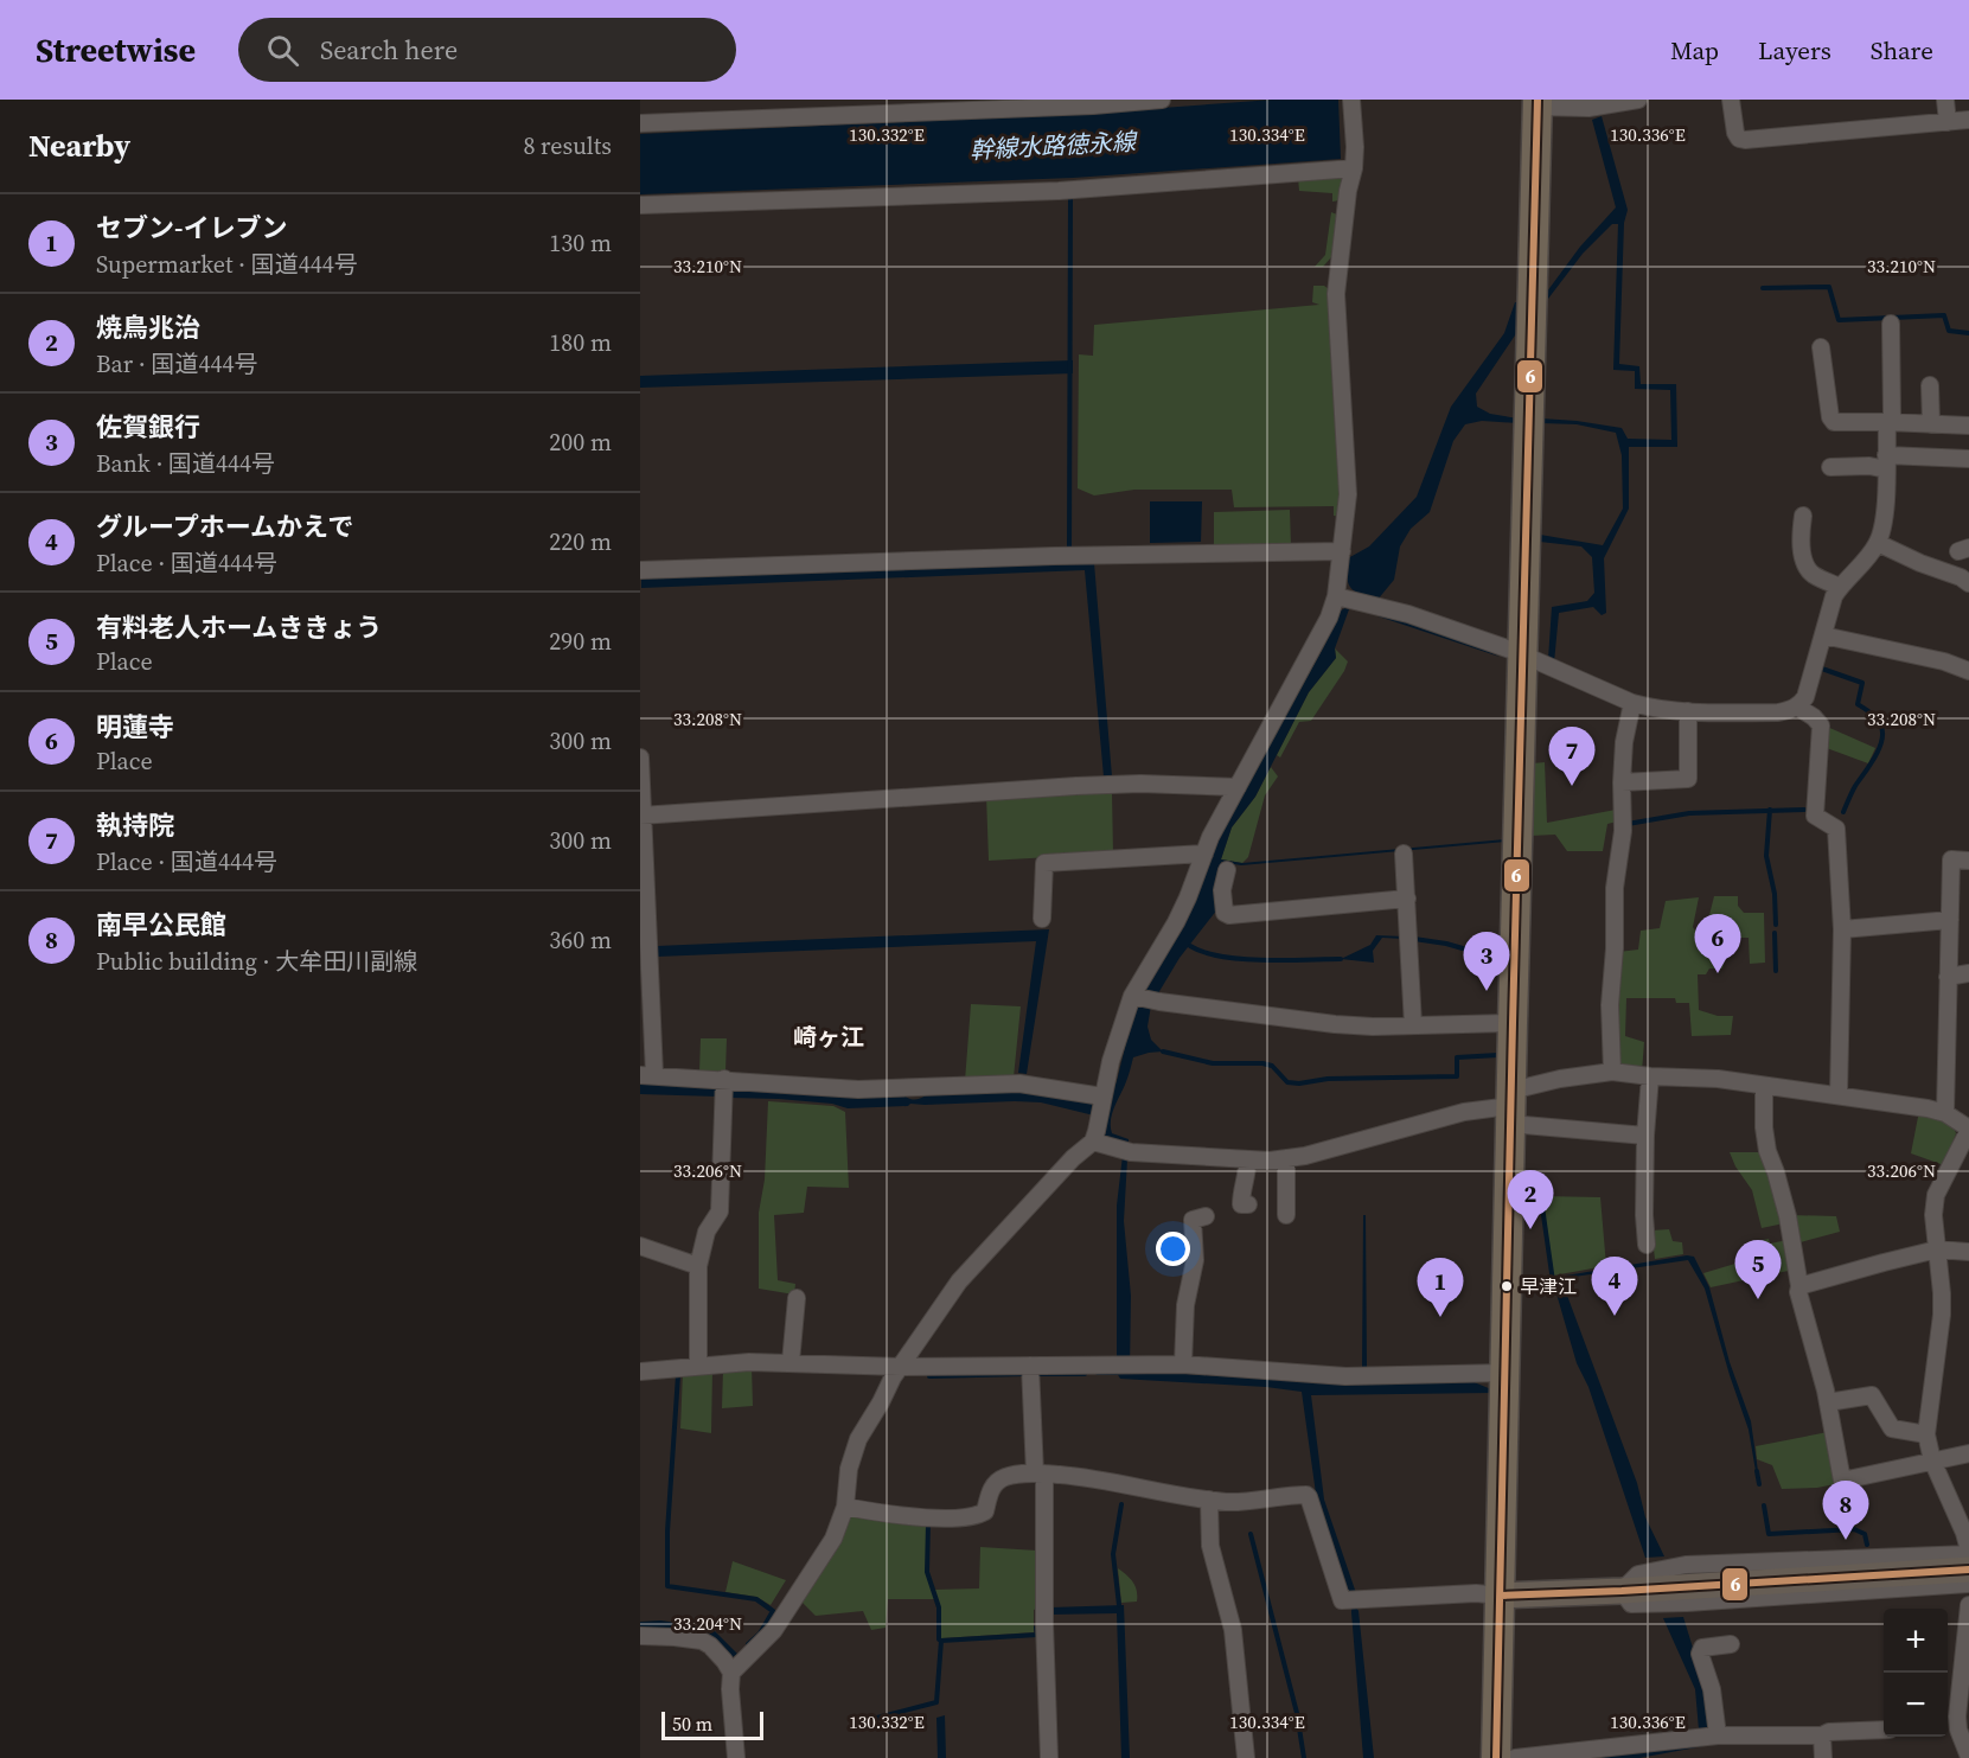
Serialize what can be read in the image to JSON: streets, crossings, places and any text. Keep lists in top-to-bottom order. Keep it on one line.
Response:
{"districts":["崎ヶ江"],"water":["幹線水路徳永線"],"places":["早津江"],"lines":["transit line 6"],"scale_bar":"50 m","page":{"header":"Streetwise","search":"Search here","nav":["Map","Layers","Share"],"heading":["Nearby","8 results"],"list":[{"mark":"1","name":"セブン-イレブン","note":"Supermarket · 国道444号","value":"130 m"},{"mark":"2","name":"焼鳥兆治","note":"Bar · 国道444号","value":"180 m"},{"mark":"3","name":"佐賀銀行","note":"Bank · 国道444号","value":"200 m"},{"mark":"4","name":"グループホームかえで","note":"Place · 国道444号","value":"220 m"},{"mark":"5","name":"有料老人ホームききょう","note":"Place","value":"290 m"},{"mark":"6","name":"明蓮寺","note":"Place","value":"300 m"},{"mark":"7","name":"執持院","note":"Place · 国道444号","value":"300 m"},{"mark":"8","name":"南早公民館","note":"Public building · 大牟田川副線","value":"360 m"}],"pins":["7","6","3","2","5","4","1","8"],"map_buttons":["+","−"],"scale":"50 m"},"coordinates":["130.332°E","130.334°E","130.336°E","33.210°N","33.208°N","33.206°N","33.204°N"]}
